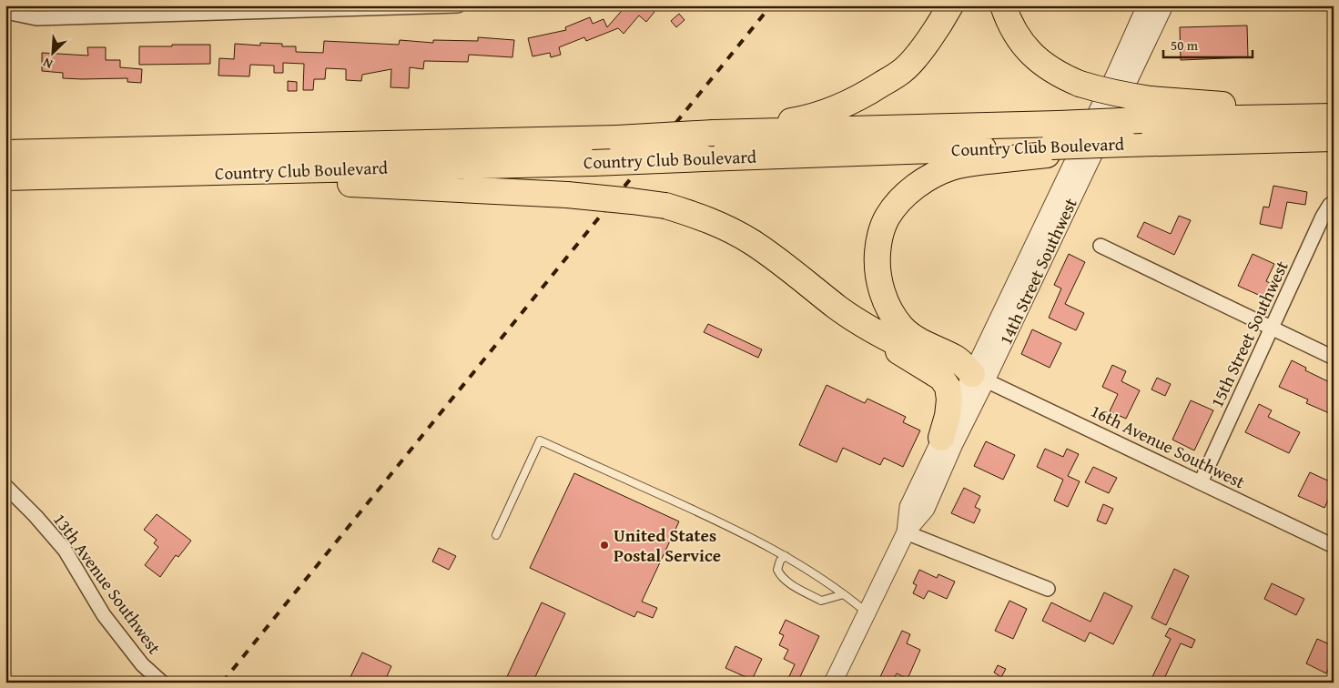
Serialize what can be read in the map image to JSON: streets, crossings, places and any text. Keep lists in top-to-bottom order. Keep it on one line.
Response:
{"streets":{"highway":["Country Club Boulevard"],"street":["14th Street Southwest","15th Street Southwest","16th Avenue Southwest","13th Avenue Southwest"]},"crossings":[["14th Street Southwest","16th Avenue Southwest"],["15th Street Southwest","16th Avenue Southwest"]],"places":["United States Postal Service"],"scale_bar":"50 m","north":"bottom left"}
